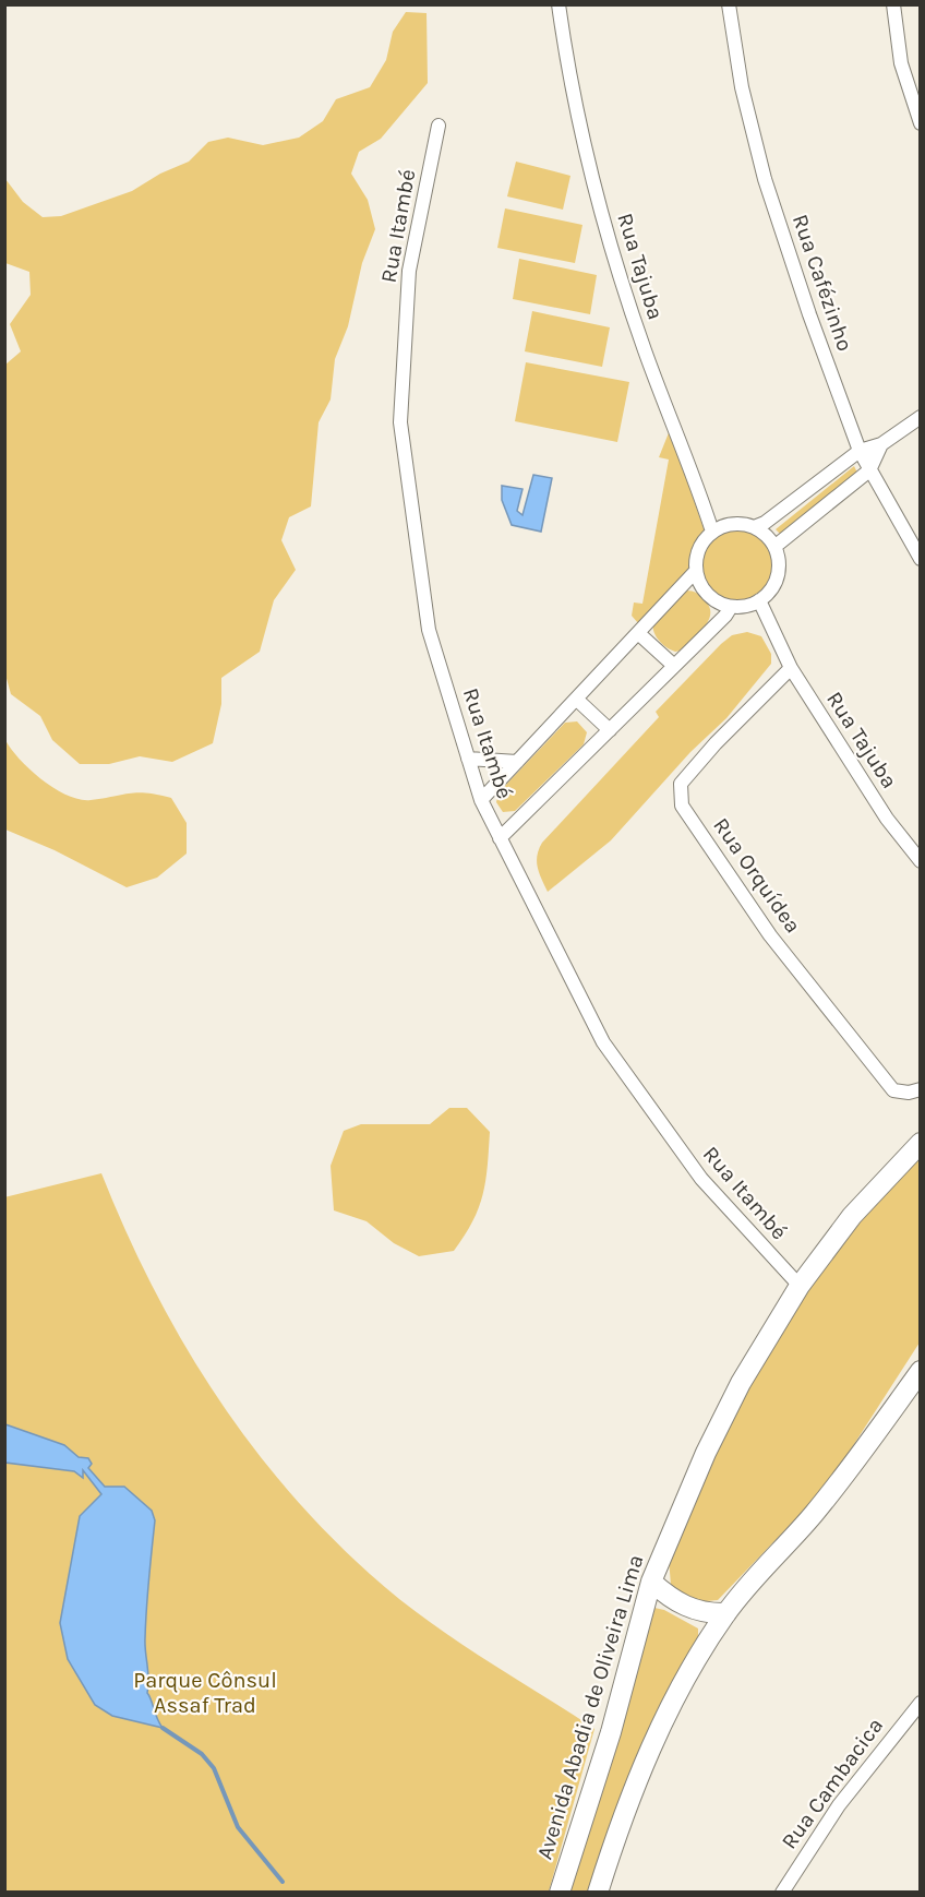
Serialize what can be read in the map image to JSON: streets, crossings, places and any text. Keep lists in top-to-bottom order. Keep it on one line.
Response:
{"streets":{"street":["Rua Itambé","Rua Tajuba","Rua Cafézinho","Rua Orquídea","Avenida Abadia de Oliveira Lima","Rua Cambacica"]},"crossings":[["Rua Itambé","Avenida Abadia de Oliveira Lima"],["Rua Tajuba","Rua Orquídea"]],"parks":["Parque Cônsul Assaf Trad"]}
